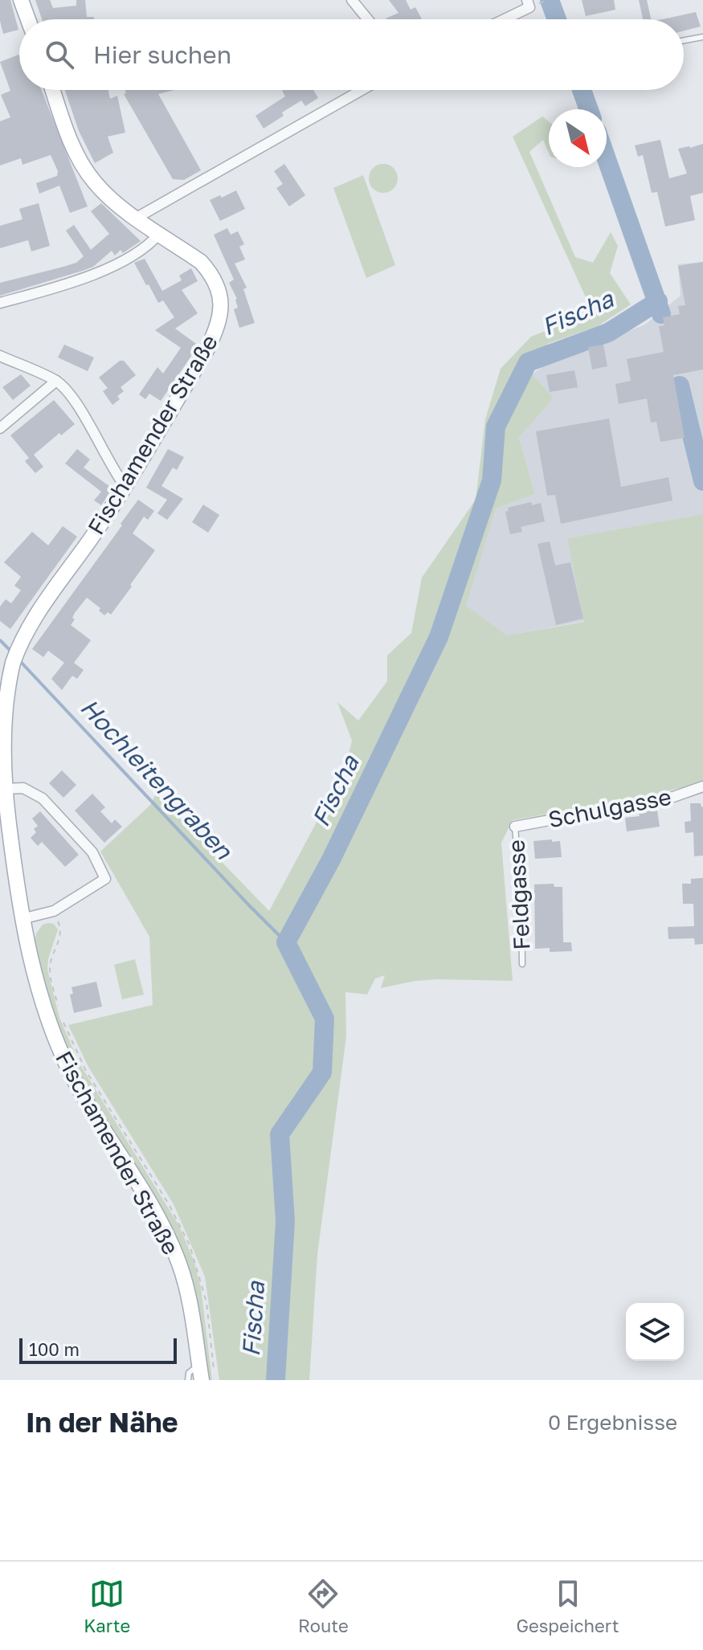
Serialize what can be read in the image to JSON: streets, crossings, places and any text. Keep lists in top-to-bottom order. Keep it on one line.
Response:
{"streets":{"main road":["Fischamender Straße"],"street":["Schulgasse"],"lane":["Feldgasse"]},"crossings":[["Schulgasse","Feldgasse"]],"water":["Fischa","Hochleitengraben"],"scale_bar":"100 m","north":"bottom right","page":{"search":"Hier suchen","scale":"100 m","heading":["In der Nähe","0 Ergebnisse"],"nav":["Karte","Route","Gespeichert"]}}
